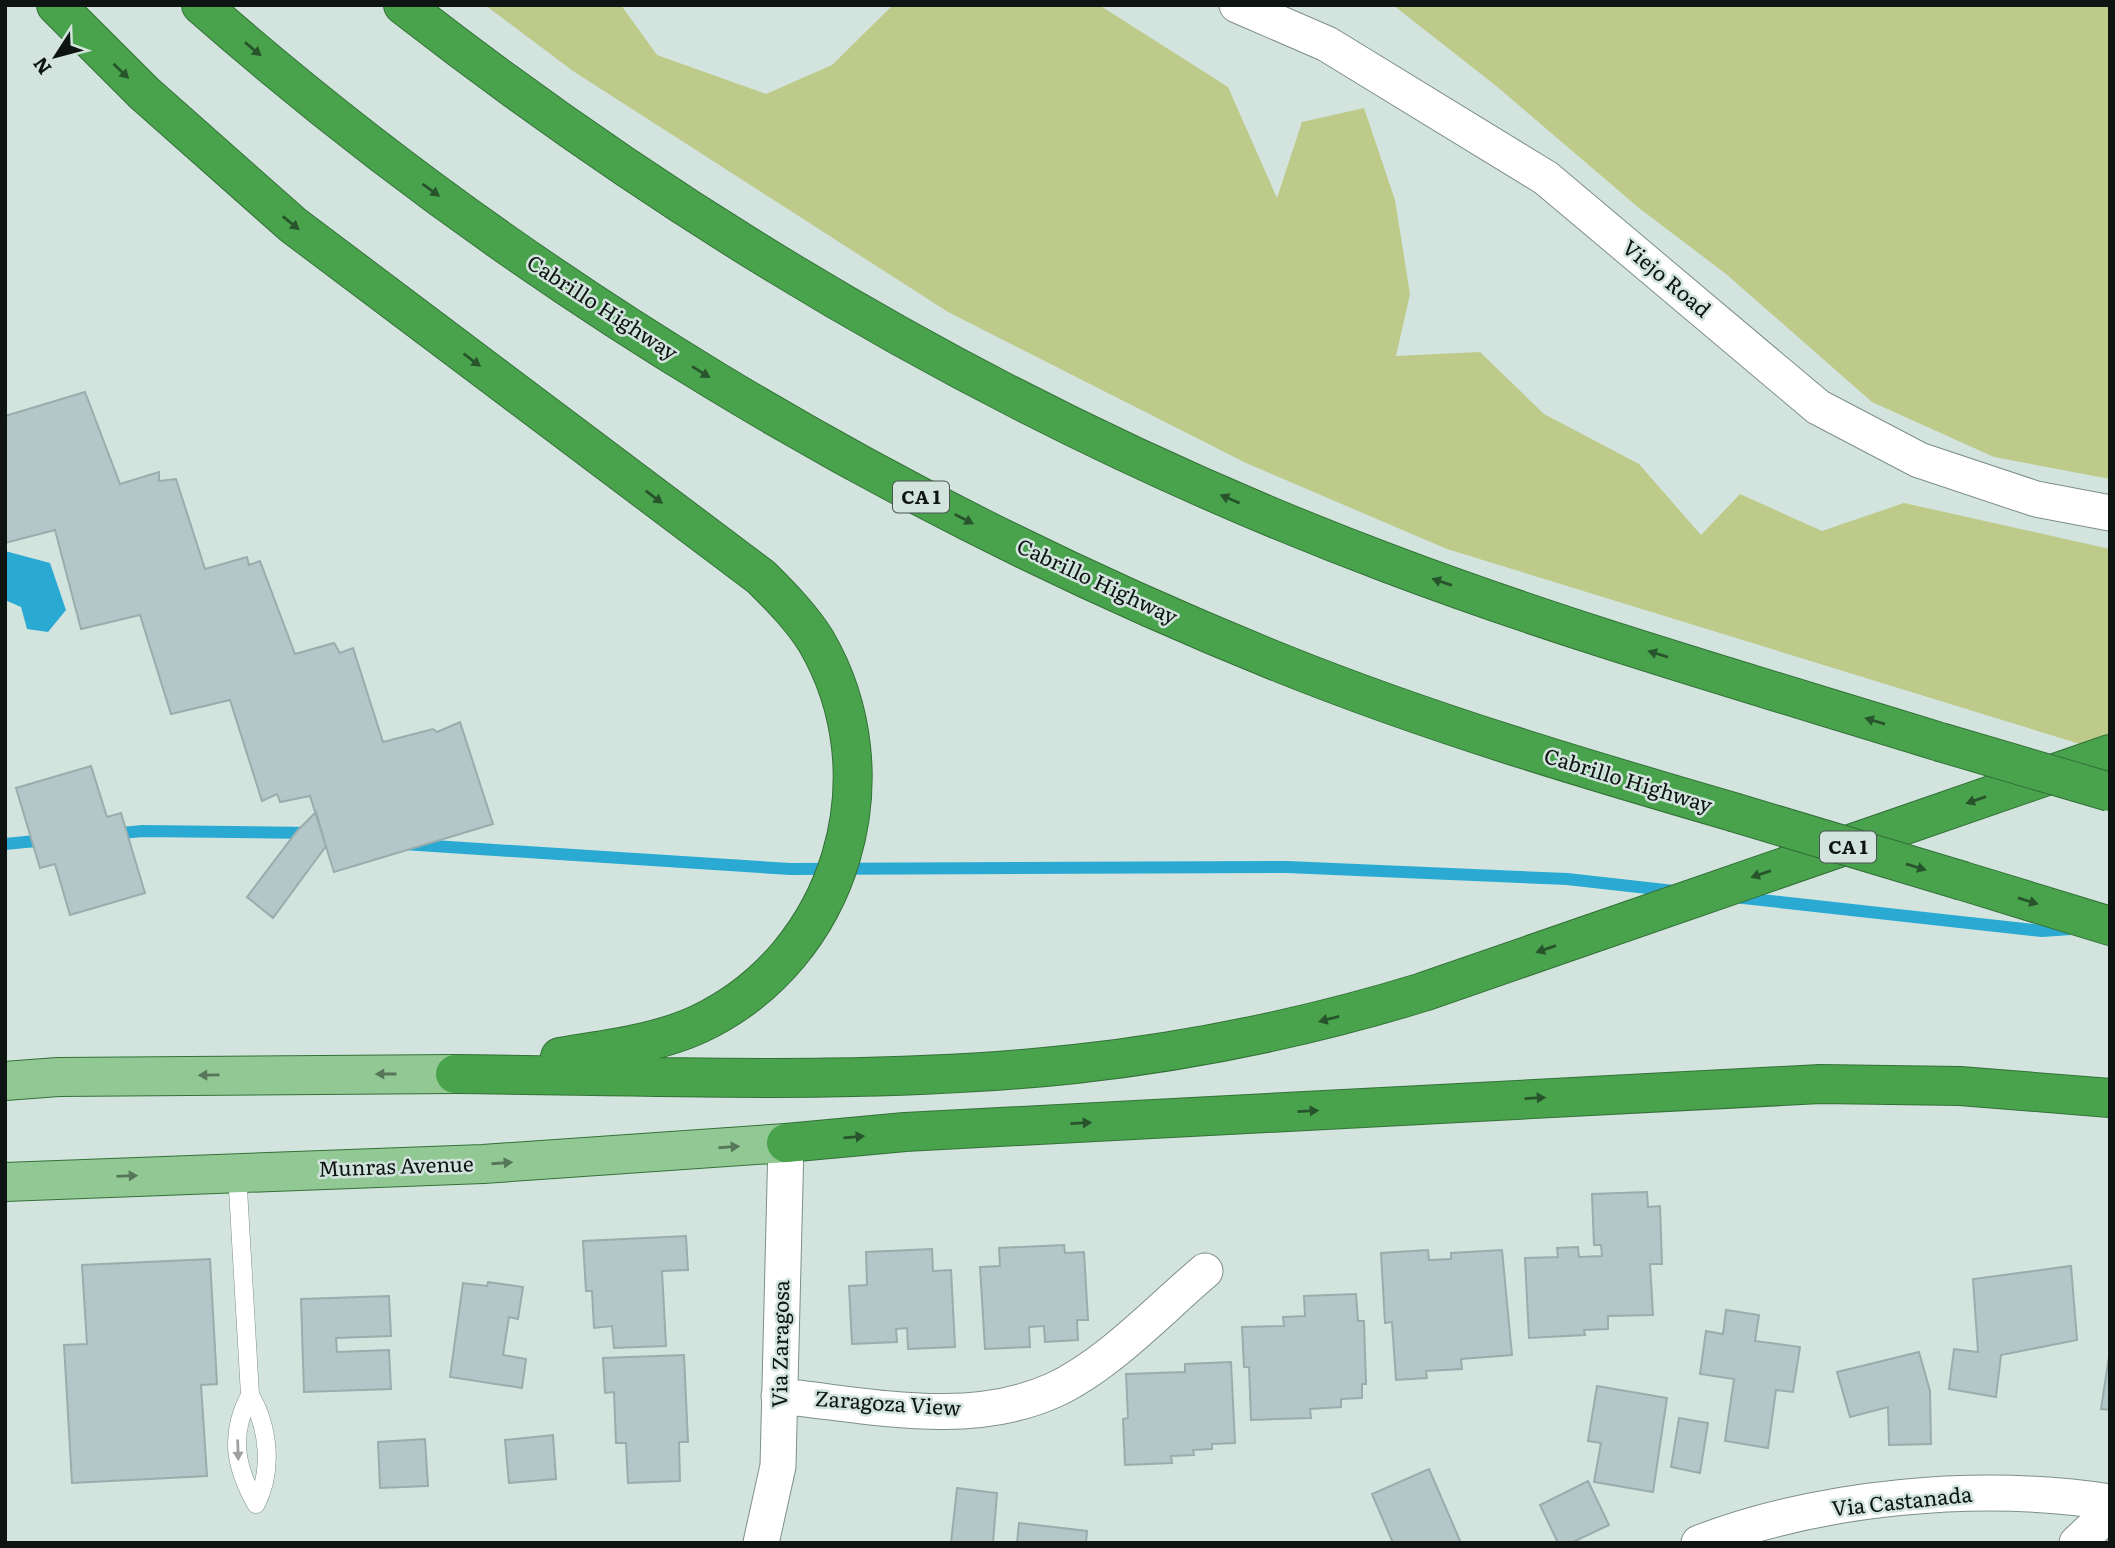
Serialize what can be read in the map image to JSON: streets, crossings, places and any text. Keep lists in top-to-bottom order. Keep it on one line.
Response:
{"streets":{"highway":["Cabrillo Highway","CA 1"],"main road":["Munras Avenue"],"street":["Viejo Road","Via Zaragosa","Zaragoza View","Via Castanada"]},"crossings":[["Munras Avenue","Via Zaragosa"],["Via Zaragosa","Zaragoza View"]],"north":"bottom left"}
